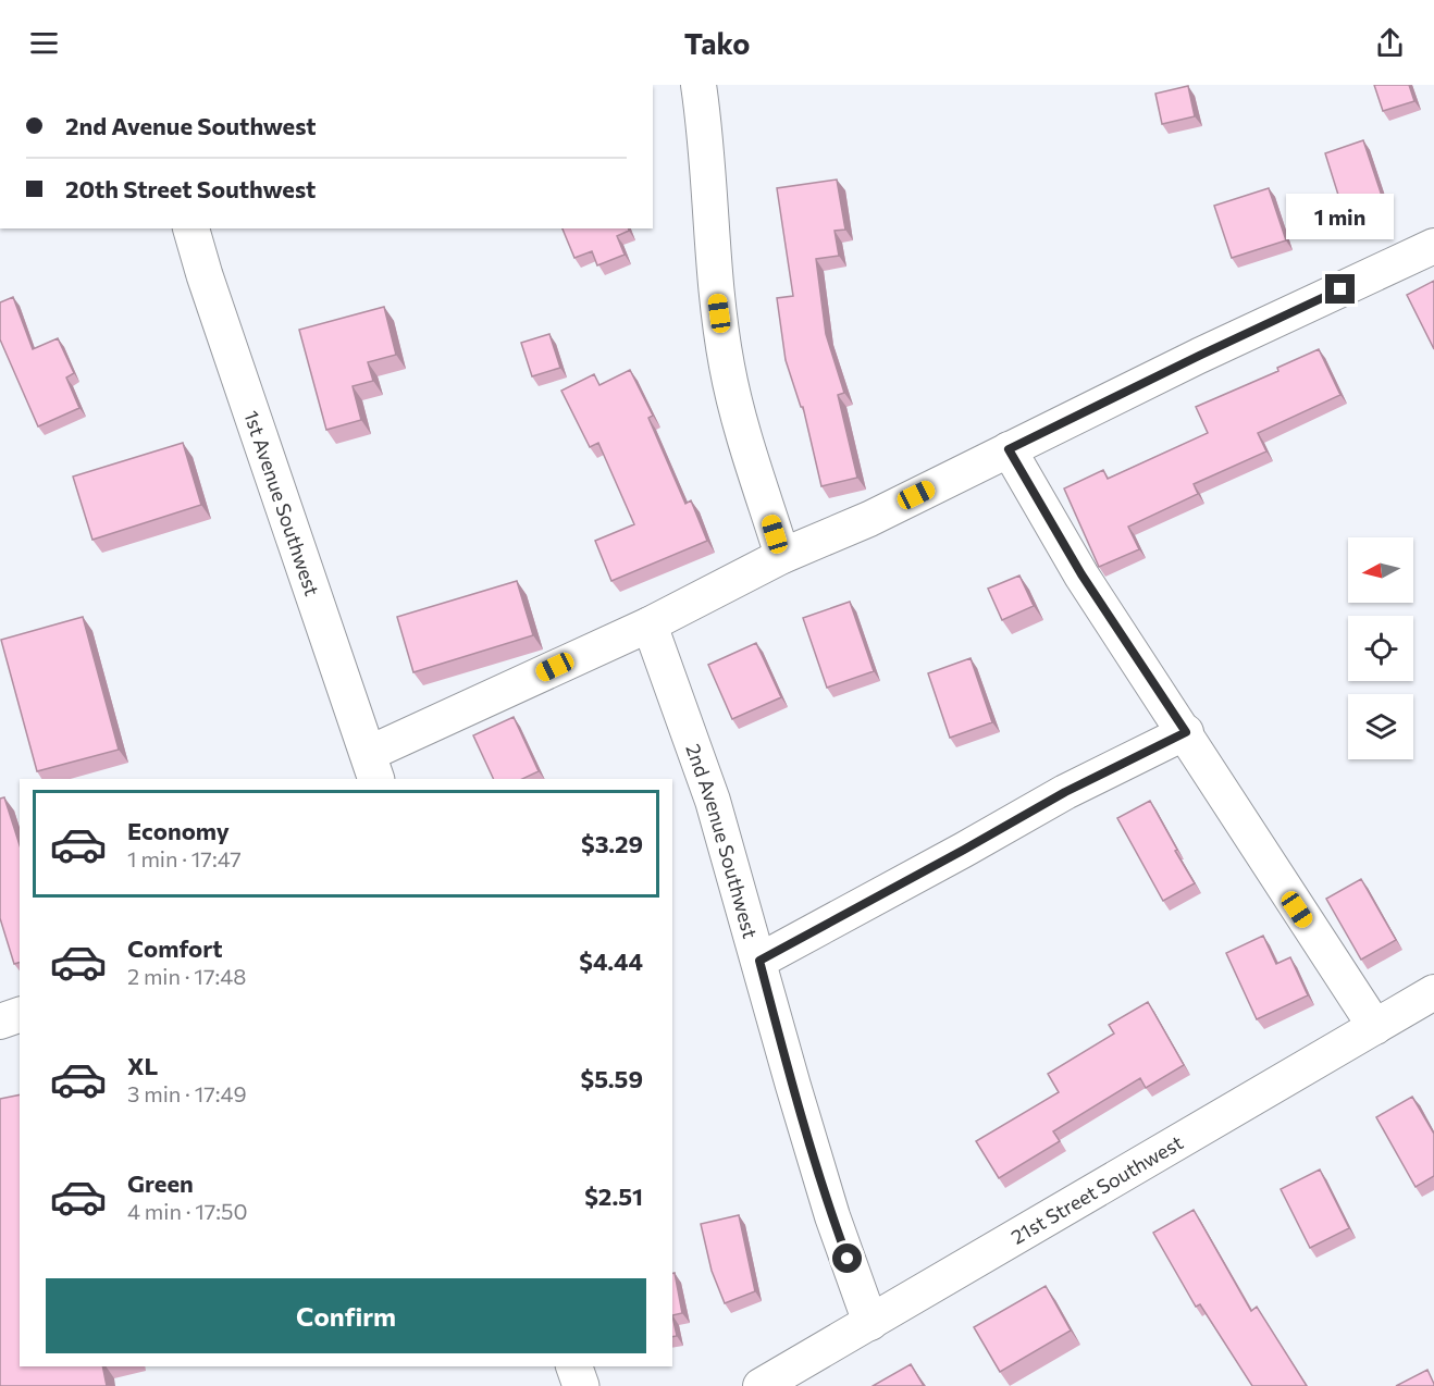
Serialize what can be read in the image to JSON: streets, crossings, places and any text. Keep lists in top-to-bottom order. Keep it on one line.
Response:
{"streets":{"main road":["1st Avenue Southwest"],"street":["2nd Avenue Southwest","21st Street Southwest"]},"crossings":[["2nd Avenue Southwest","21st Street Southwest"]],"north":"left","page":{"header":"Tako","banner":["2nd Avenue Southwest","20th Street Southwest"],"bubble":"1 min","list":[{"name":"Economy","note":"1 min · 17:47","value":"$3.29"},{"name":"Comfort","note":"2 min · 17:48","value":"$4.44"},{"name":"XL","note":"3 min · 17:49","value":"$5.59"},{"name":"Green","note":"4 min · 17:50","value":"$2.51"}],"buttons":"Confirm"}}
